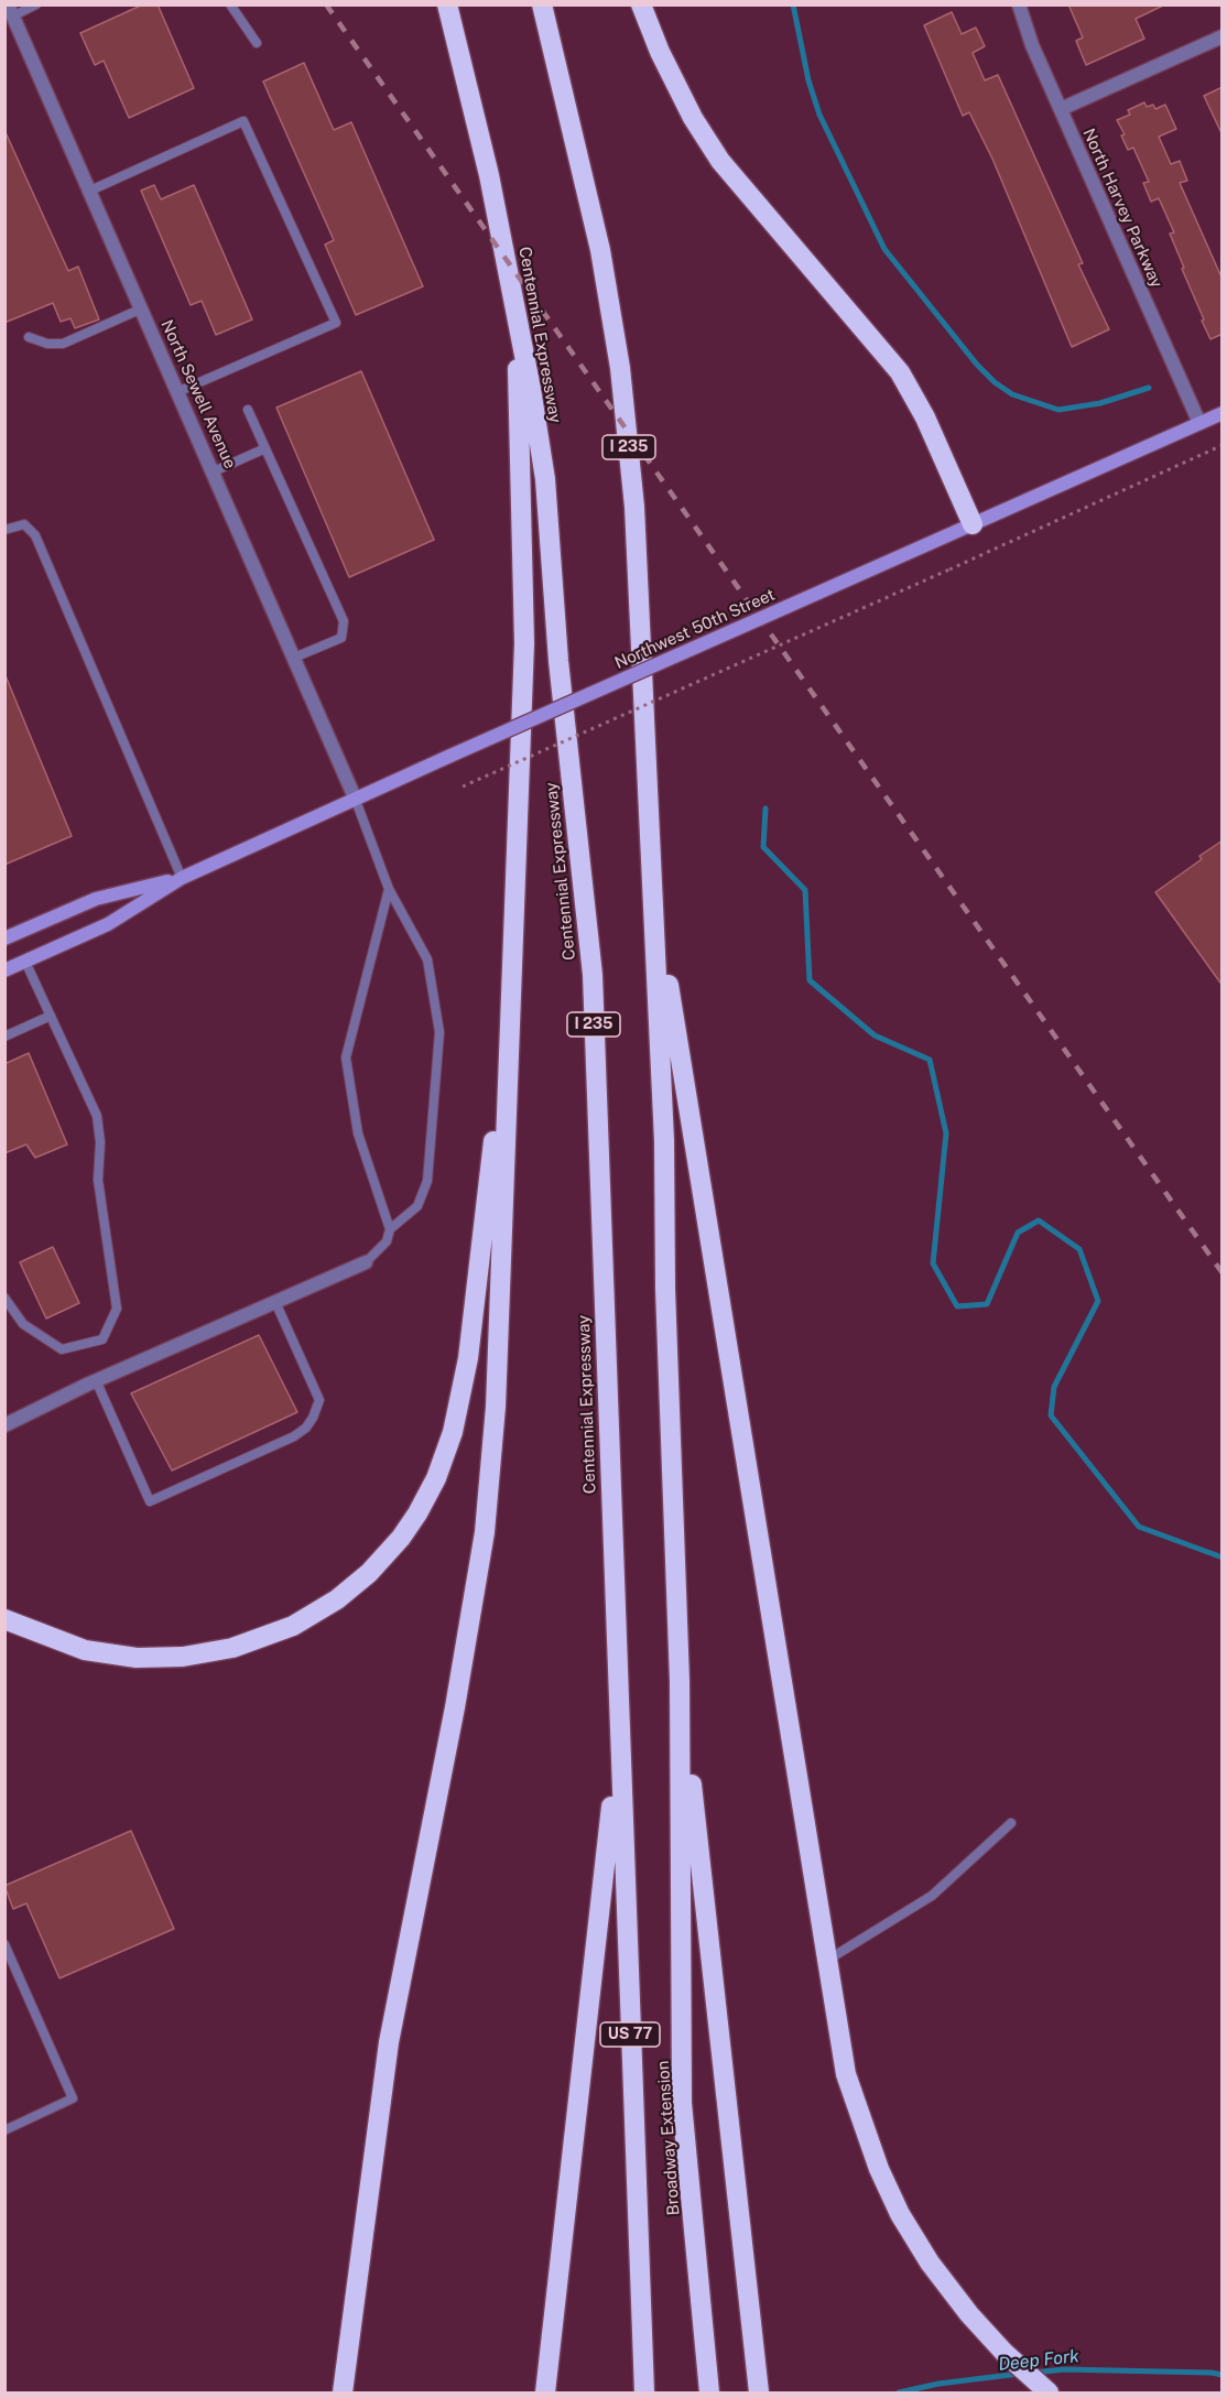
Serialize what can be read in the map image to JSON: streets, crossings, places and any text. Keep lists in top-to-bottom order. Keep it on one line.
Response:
{"streets":{"highway":["Centennial Expressway","I 235","US 77","Broadway Extension"],"main road":["Northwest 50th Street"],"street":["North Harvey Parkway","North Sewell Avenue"]},"crossings":[["North Harvey Parkway","Northwest 50th Street"],["Centennial Expressway","Broadway Extension"],["North Sewell Avenue","Northwest 50th Street"],["I 235","Broadway Extension"]],"water":["Deep Fork"]}
